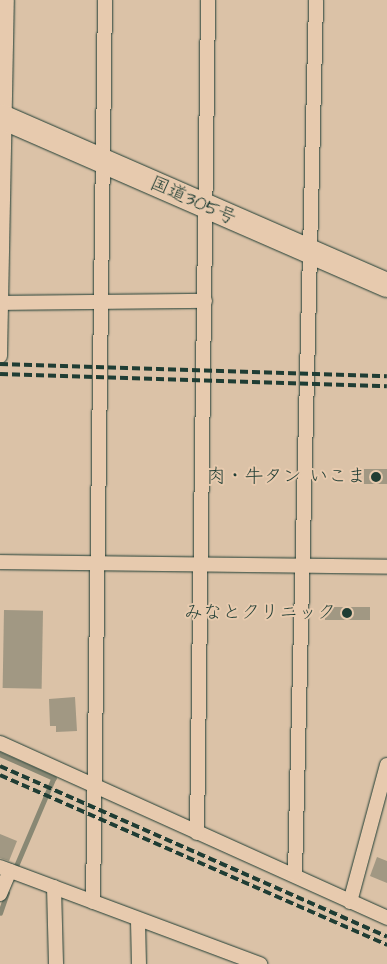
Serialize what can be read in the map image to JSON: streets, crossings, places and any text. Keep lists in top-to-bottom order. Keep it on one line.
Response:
{"streets":{"highway":["国道305号"]},"places":["肉・牛タン いこま","みなとクリニック"]}
